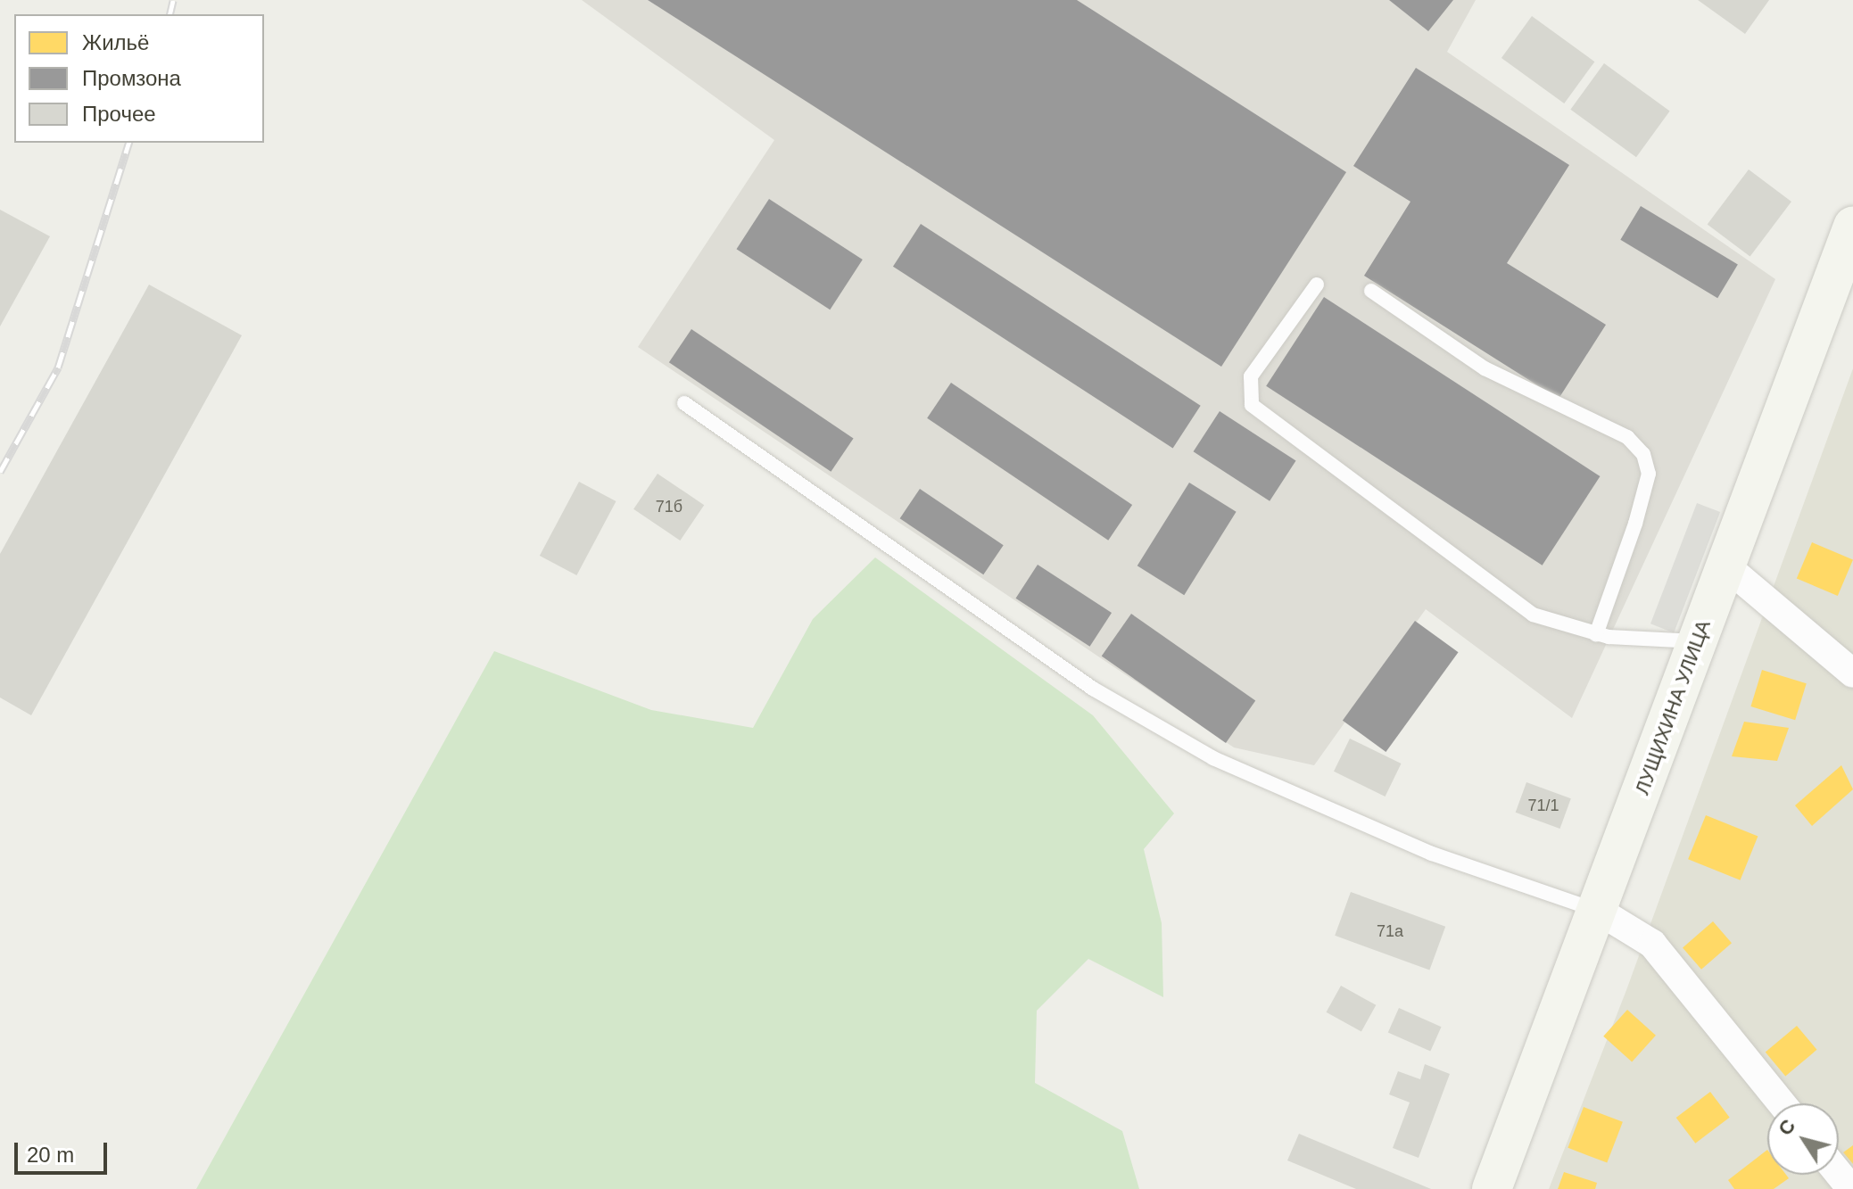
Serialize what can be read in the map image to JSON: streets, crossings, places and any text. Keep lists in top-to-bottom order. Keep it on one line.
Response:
{"streets":{"street":["ЛУЩИХИНА УЛИЦА"]},"house_numbers":["71б","71/1","71а"],"legend":["Жильё","Промзона","Прочее"],"scale_bar":"20 m","north":"top left"}
